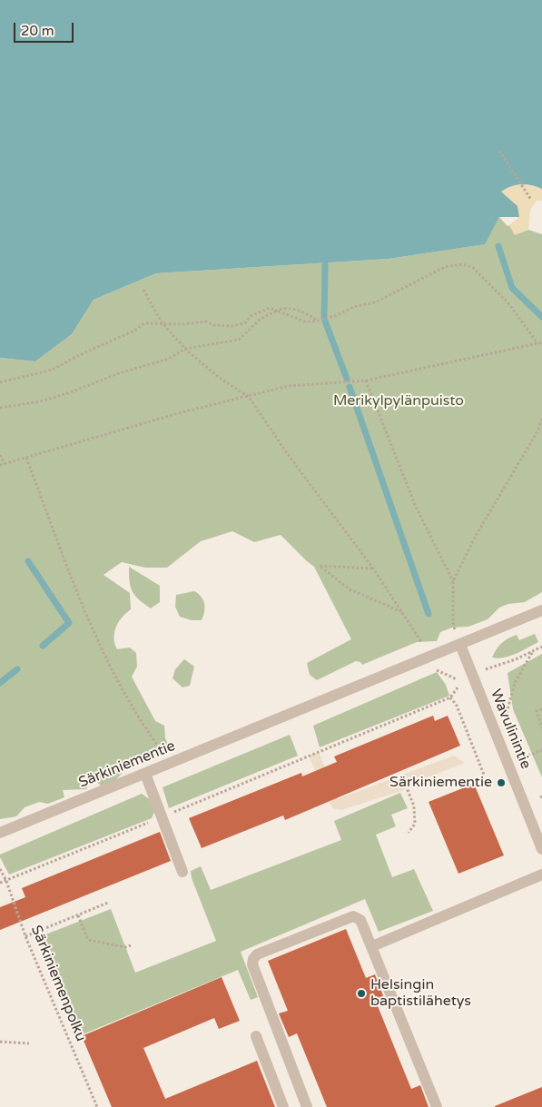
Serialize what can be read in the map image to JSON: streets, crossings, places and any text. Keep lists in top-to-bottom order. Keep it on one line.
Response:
{"streets":{"street":["Wavulinintie","Särkiniementie"],"path":["Särkiniemenpolku"]},"crossings":[["Wavulinintie","Särkiniementie"]],"parks":["Merikylpylänpuisto"],"places":["Särkiniementie","Helsingin baptistilähetys"],"scale_bar":"20 m"}
